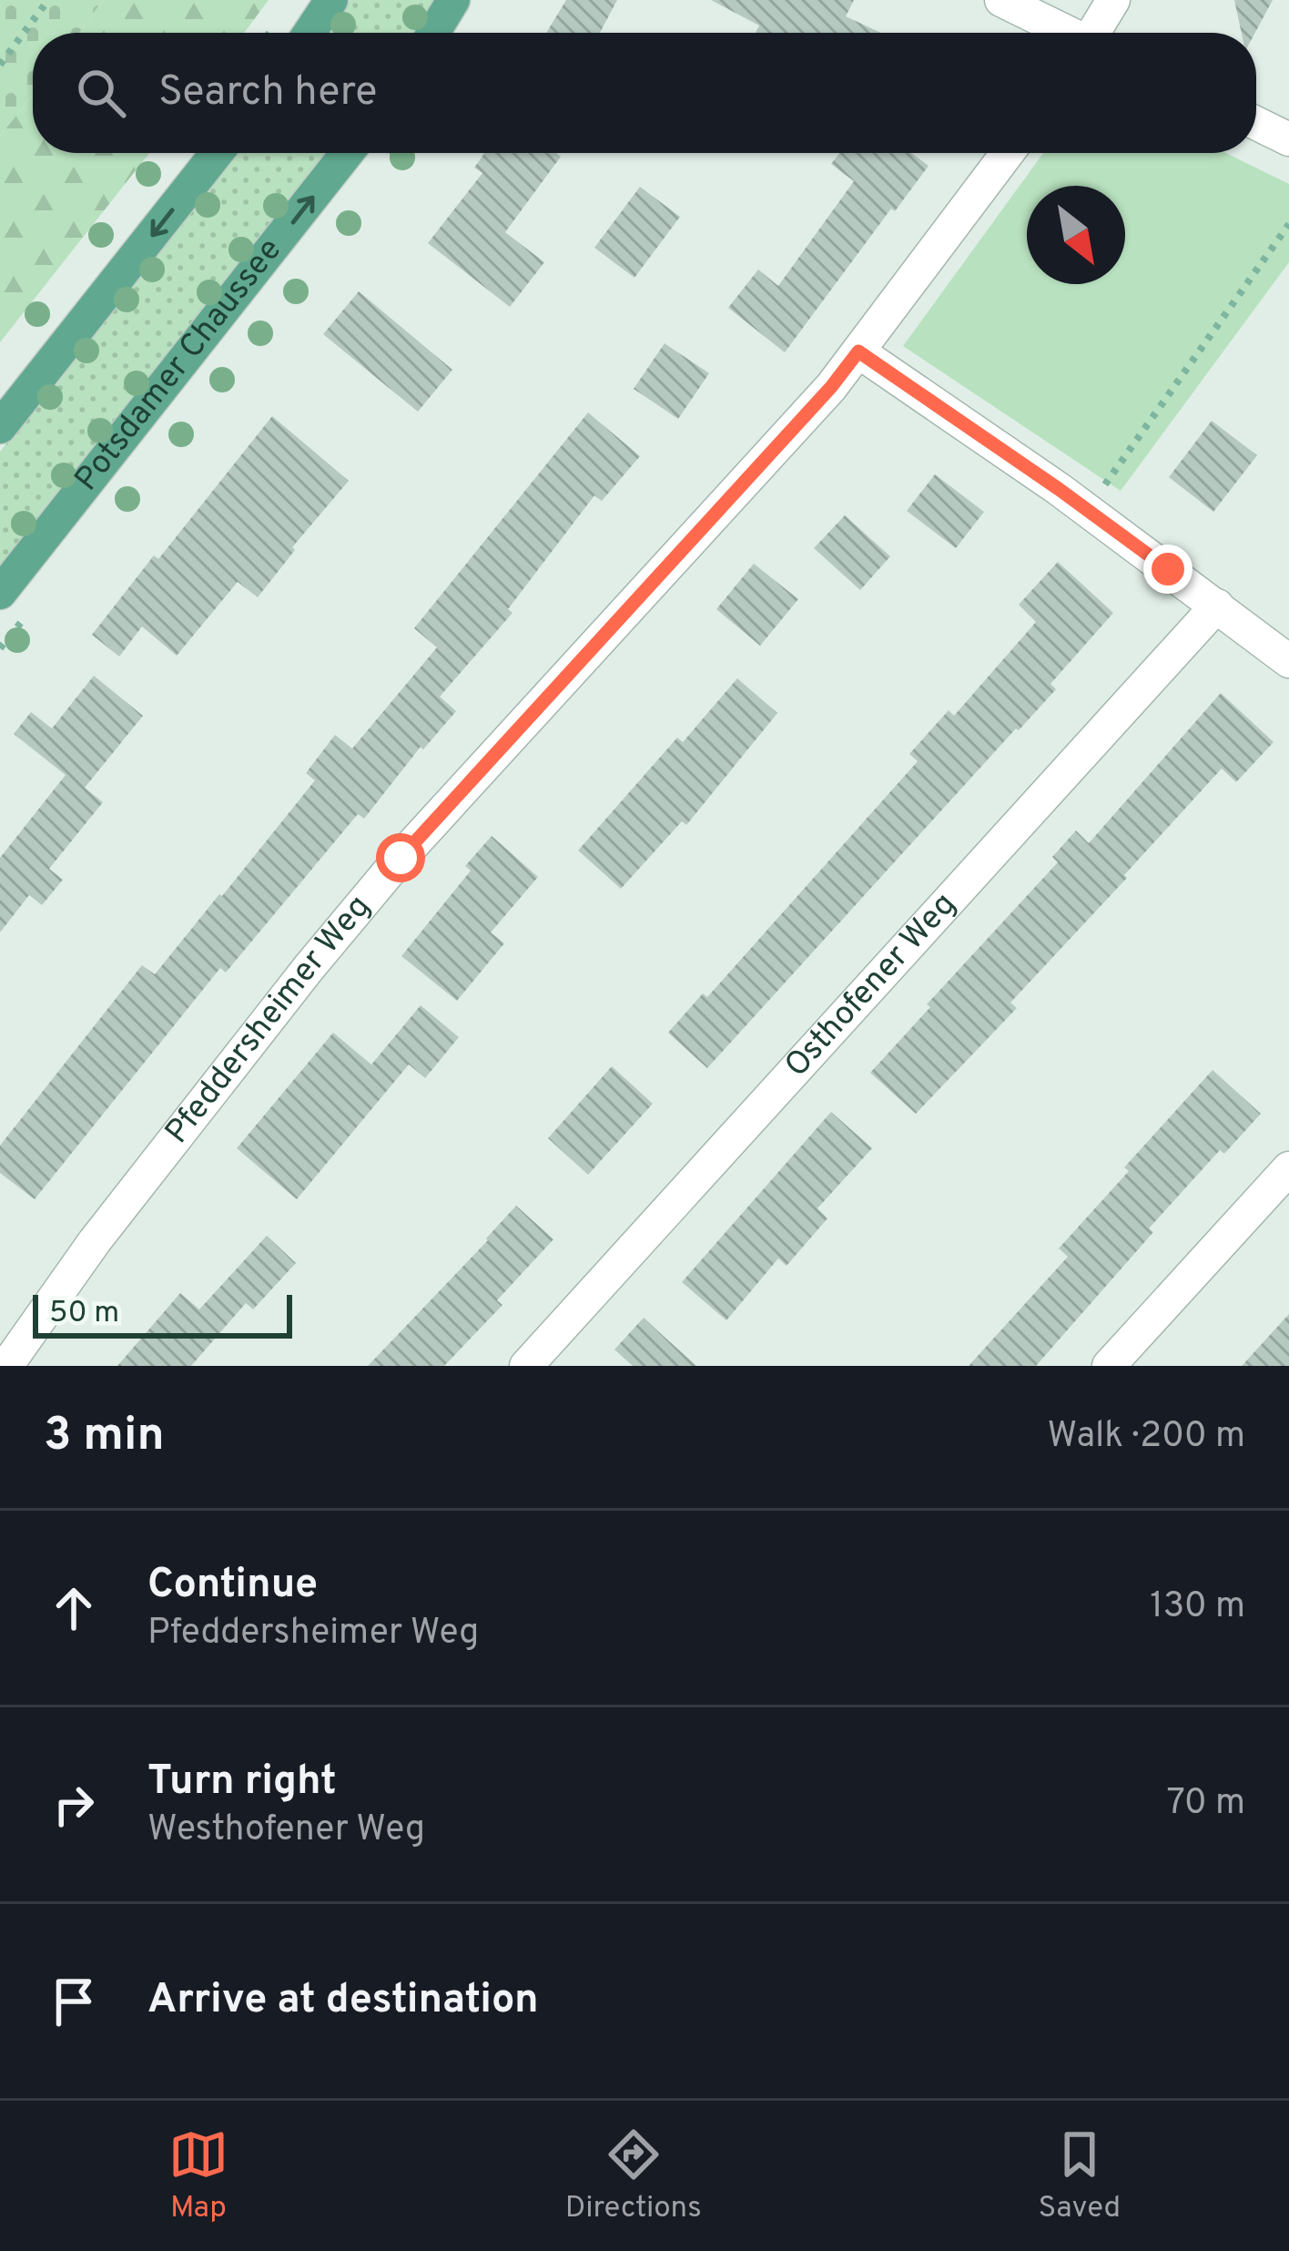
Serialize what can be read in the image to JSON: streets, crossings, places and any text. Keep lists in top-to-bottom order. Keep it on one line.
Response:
{"streets":{"main road":["Potsdamer Chaussee"],"street":["Osthofener Weg","Pfeddersheimer Weg"]},"scale_bar":"50 m","north":"bottom right","page":{"search":"Search here","scale":"50 m","heading":["3 min","Walk · 200 m"],"list":[["Continue","Pfeddersheimer Weg","130 m"],["Turn right","Westhofener Weg","70 m"],"Arrive at destination"],"nav":["Map","Directions","Saved"]}}
